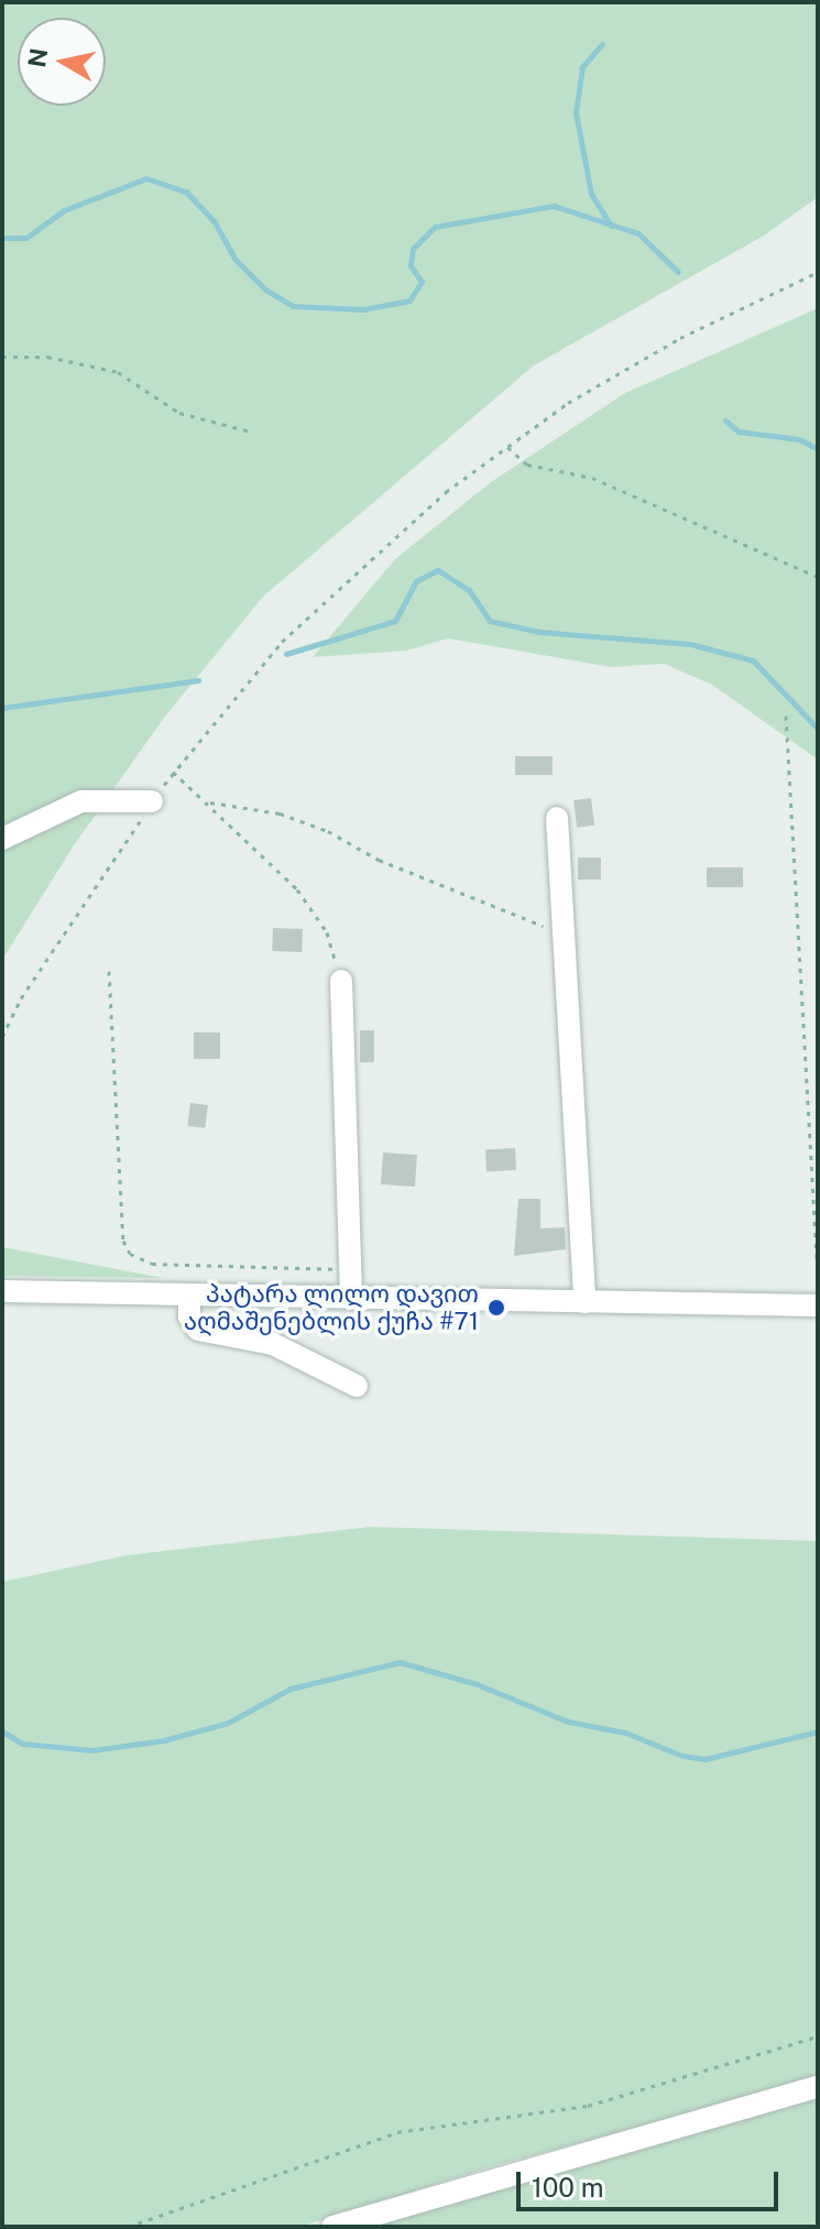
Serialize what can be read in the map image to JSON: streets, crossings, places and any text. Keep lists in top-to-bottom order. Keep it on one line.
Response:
{"places":["პატარა ლილო დავით აღმაშენებლის ქუჩა #71"],"scale_bar":"100 m","north":"left"}
